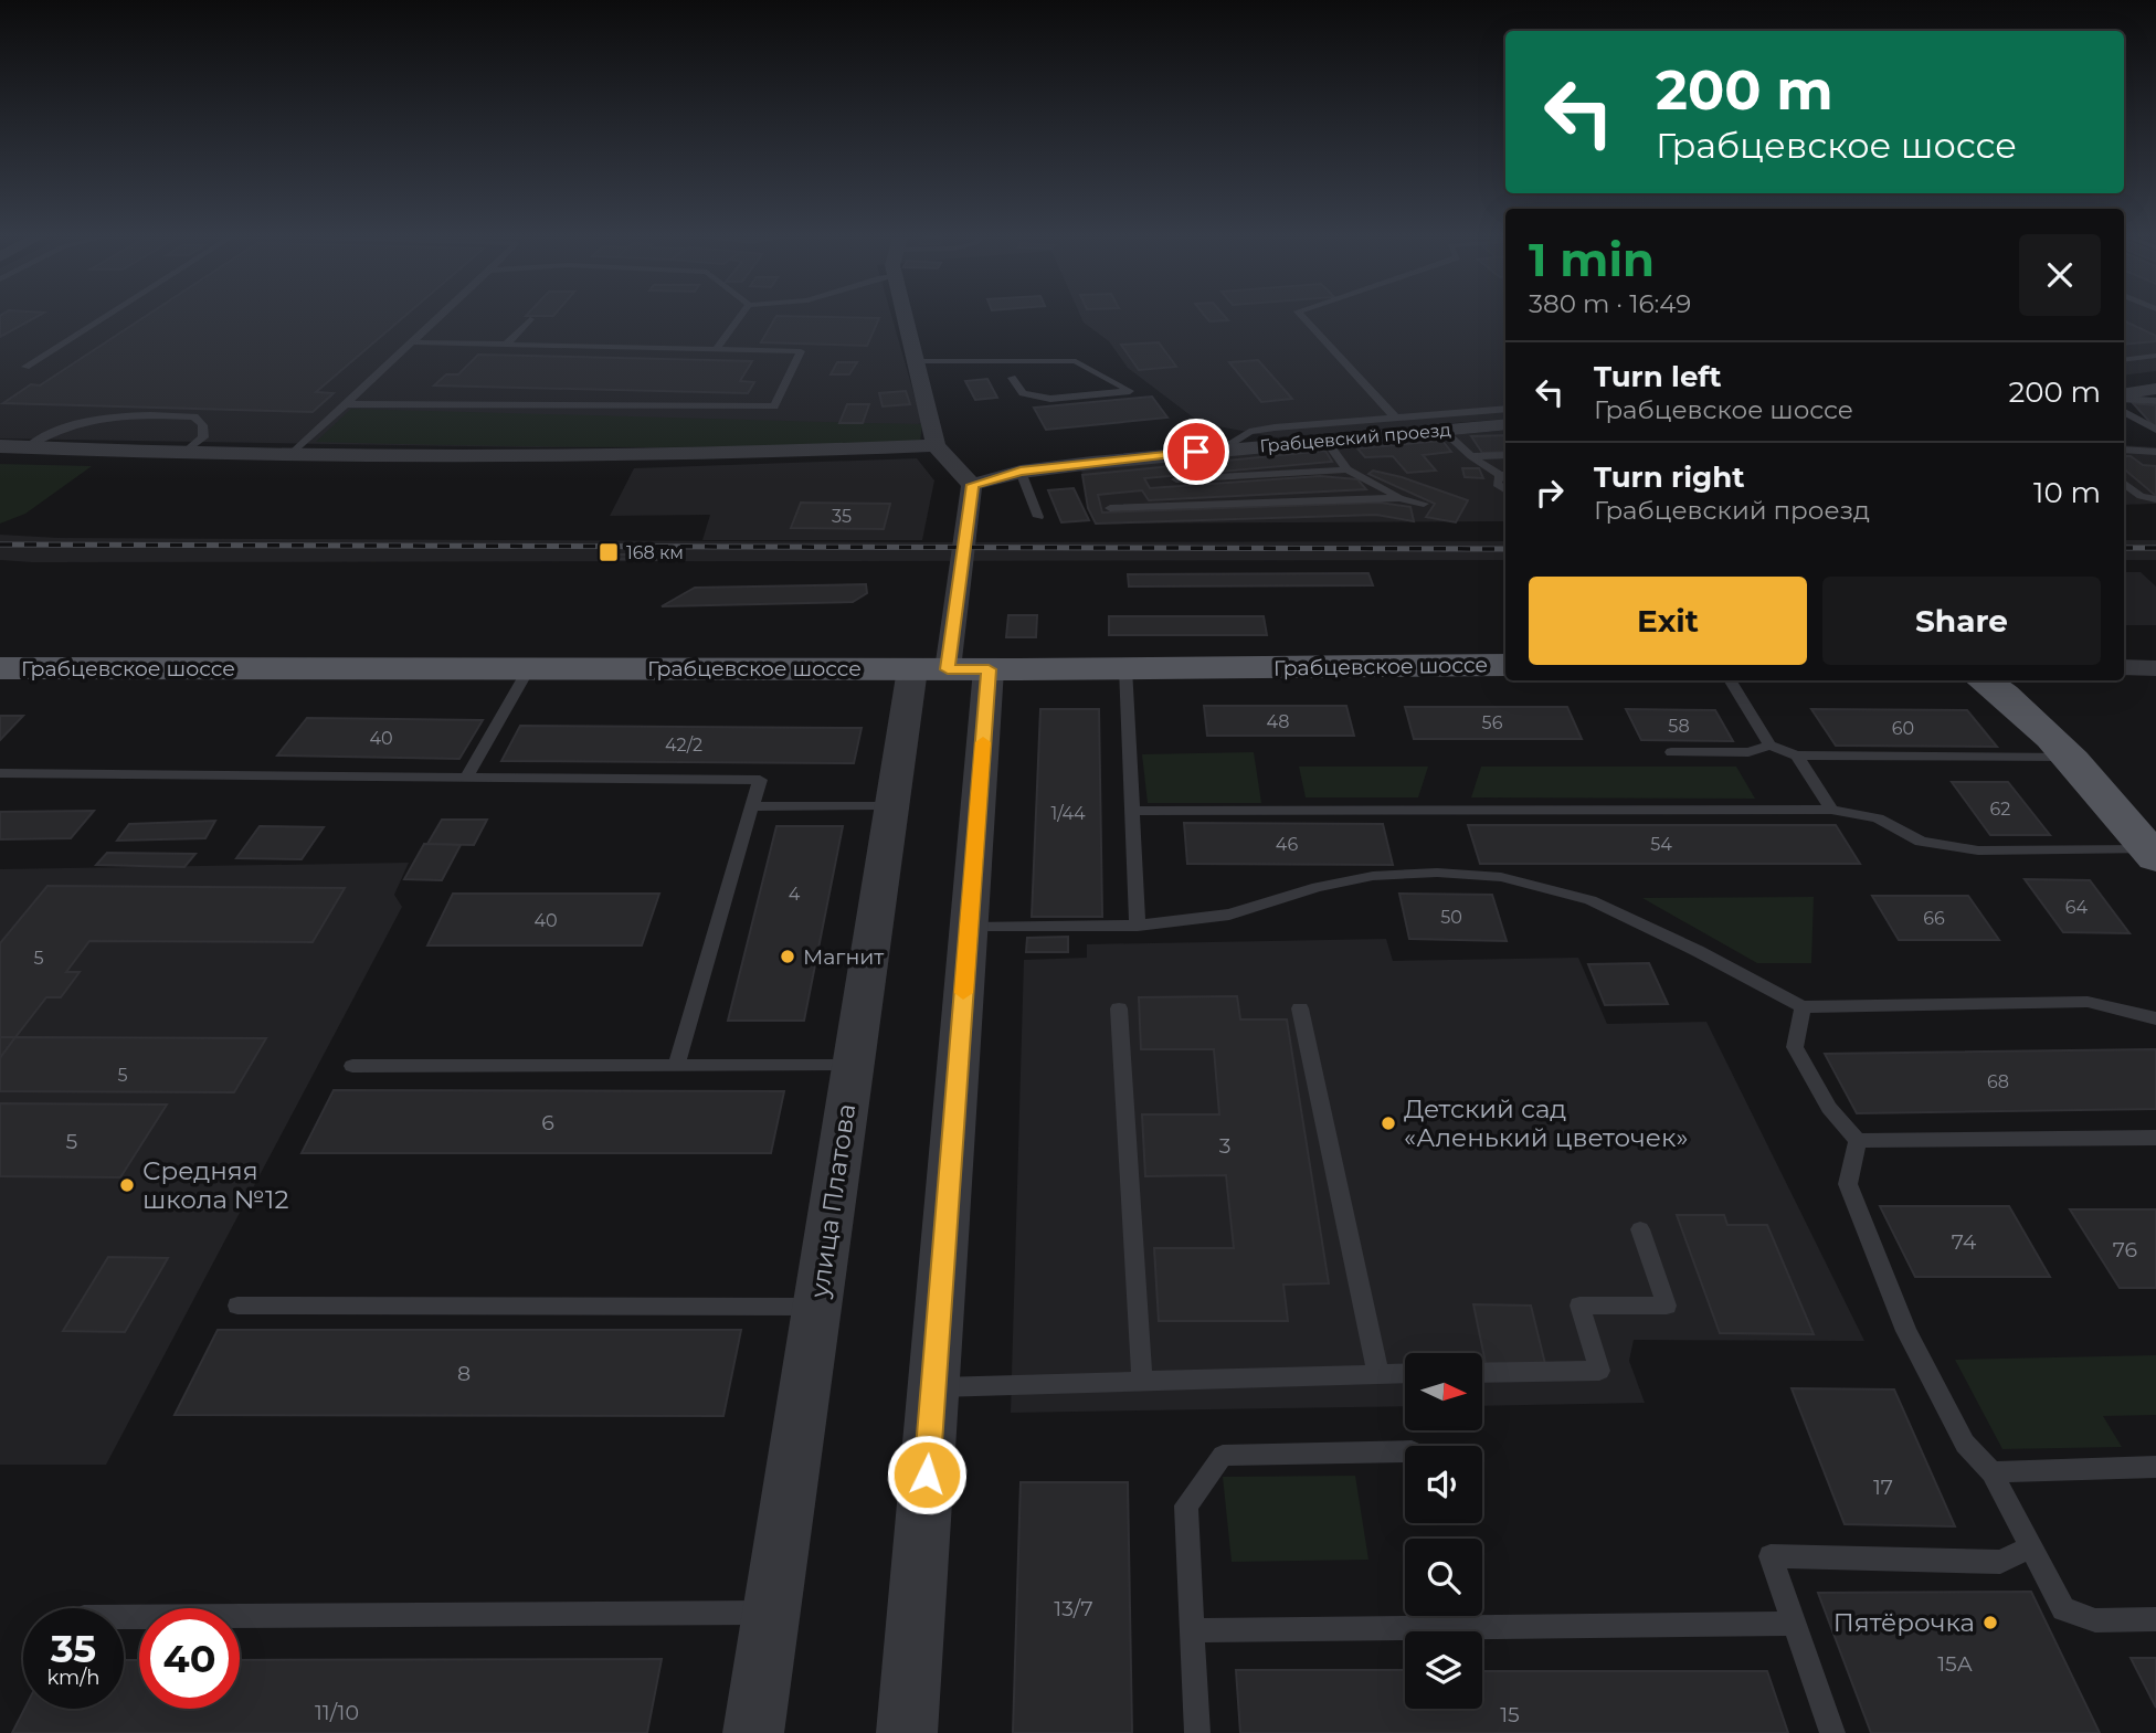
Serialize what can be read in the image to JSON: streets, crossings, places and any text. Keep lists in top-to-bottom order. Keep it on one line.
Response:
{"streets":{"main road":["Грабцевское шоссе"],"street":["Грабцевский проезд","улица Платова"]},"crossings":[["Грабцевское шоссе","улица Платова"]],"places":{"transit":["168 км"],"other":["Магнит","Детский сад «Аленький цветочек»","Средняя школа №12","Пятёрочка"]},"house_numbers":["35","48","56","58","60","40","42/2","62","1/44","46","54","4","64","50","66","40","5","5","68","6","5","3","74","76","8","17","13/7","15А","11/10","15"],"north":"right","page":{"turn":["200 m","Грабцевское шоссе"],"heading":["1 min","380 m · 16:49"],"list":[{"name":"Turn left","note":"Грабцевское шоссе","value":"200 m"},{"name":"Turn right","note":"Грабцевский проезд","value":"10 m"}],"buttons":["Exit","Share"],"speed":"35 km/h","limit":"40"}}
